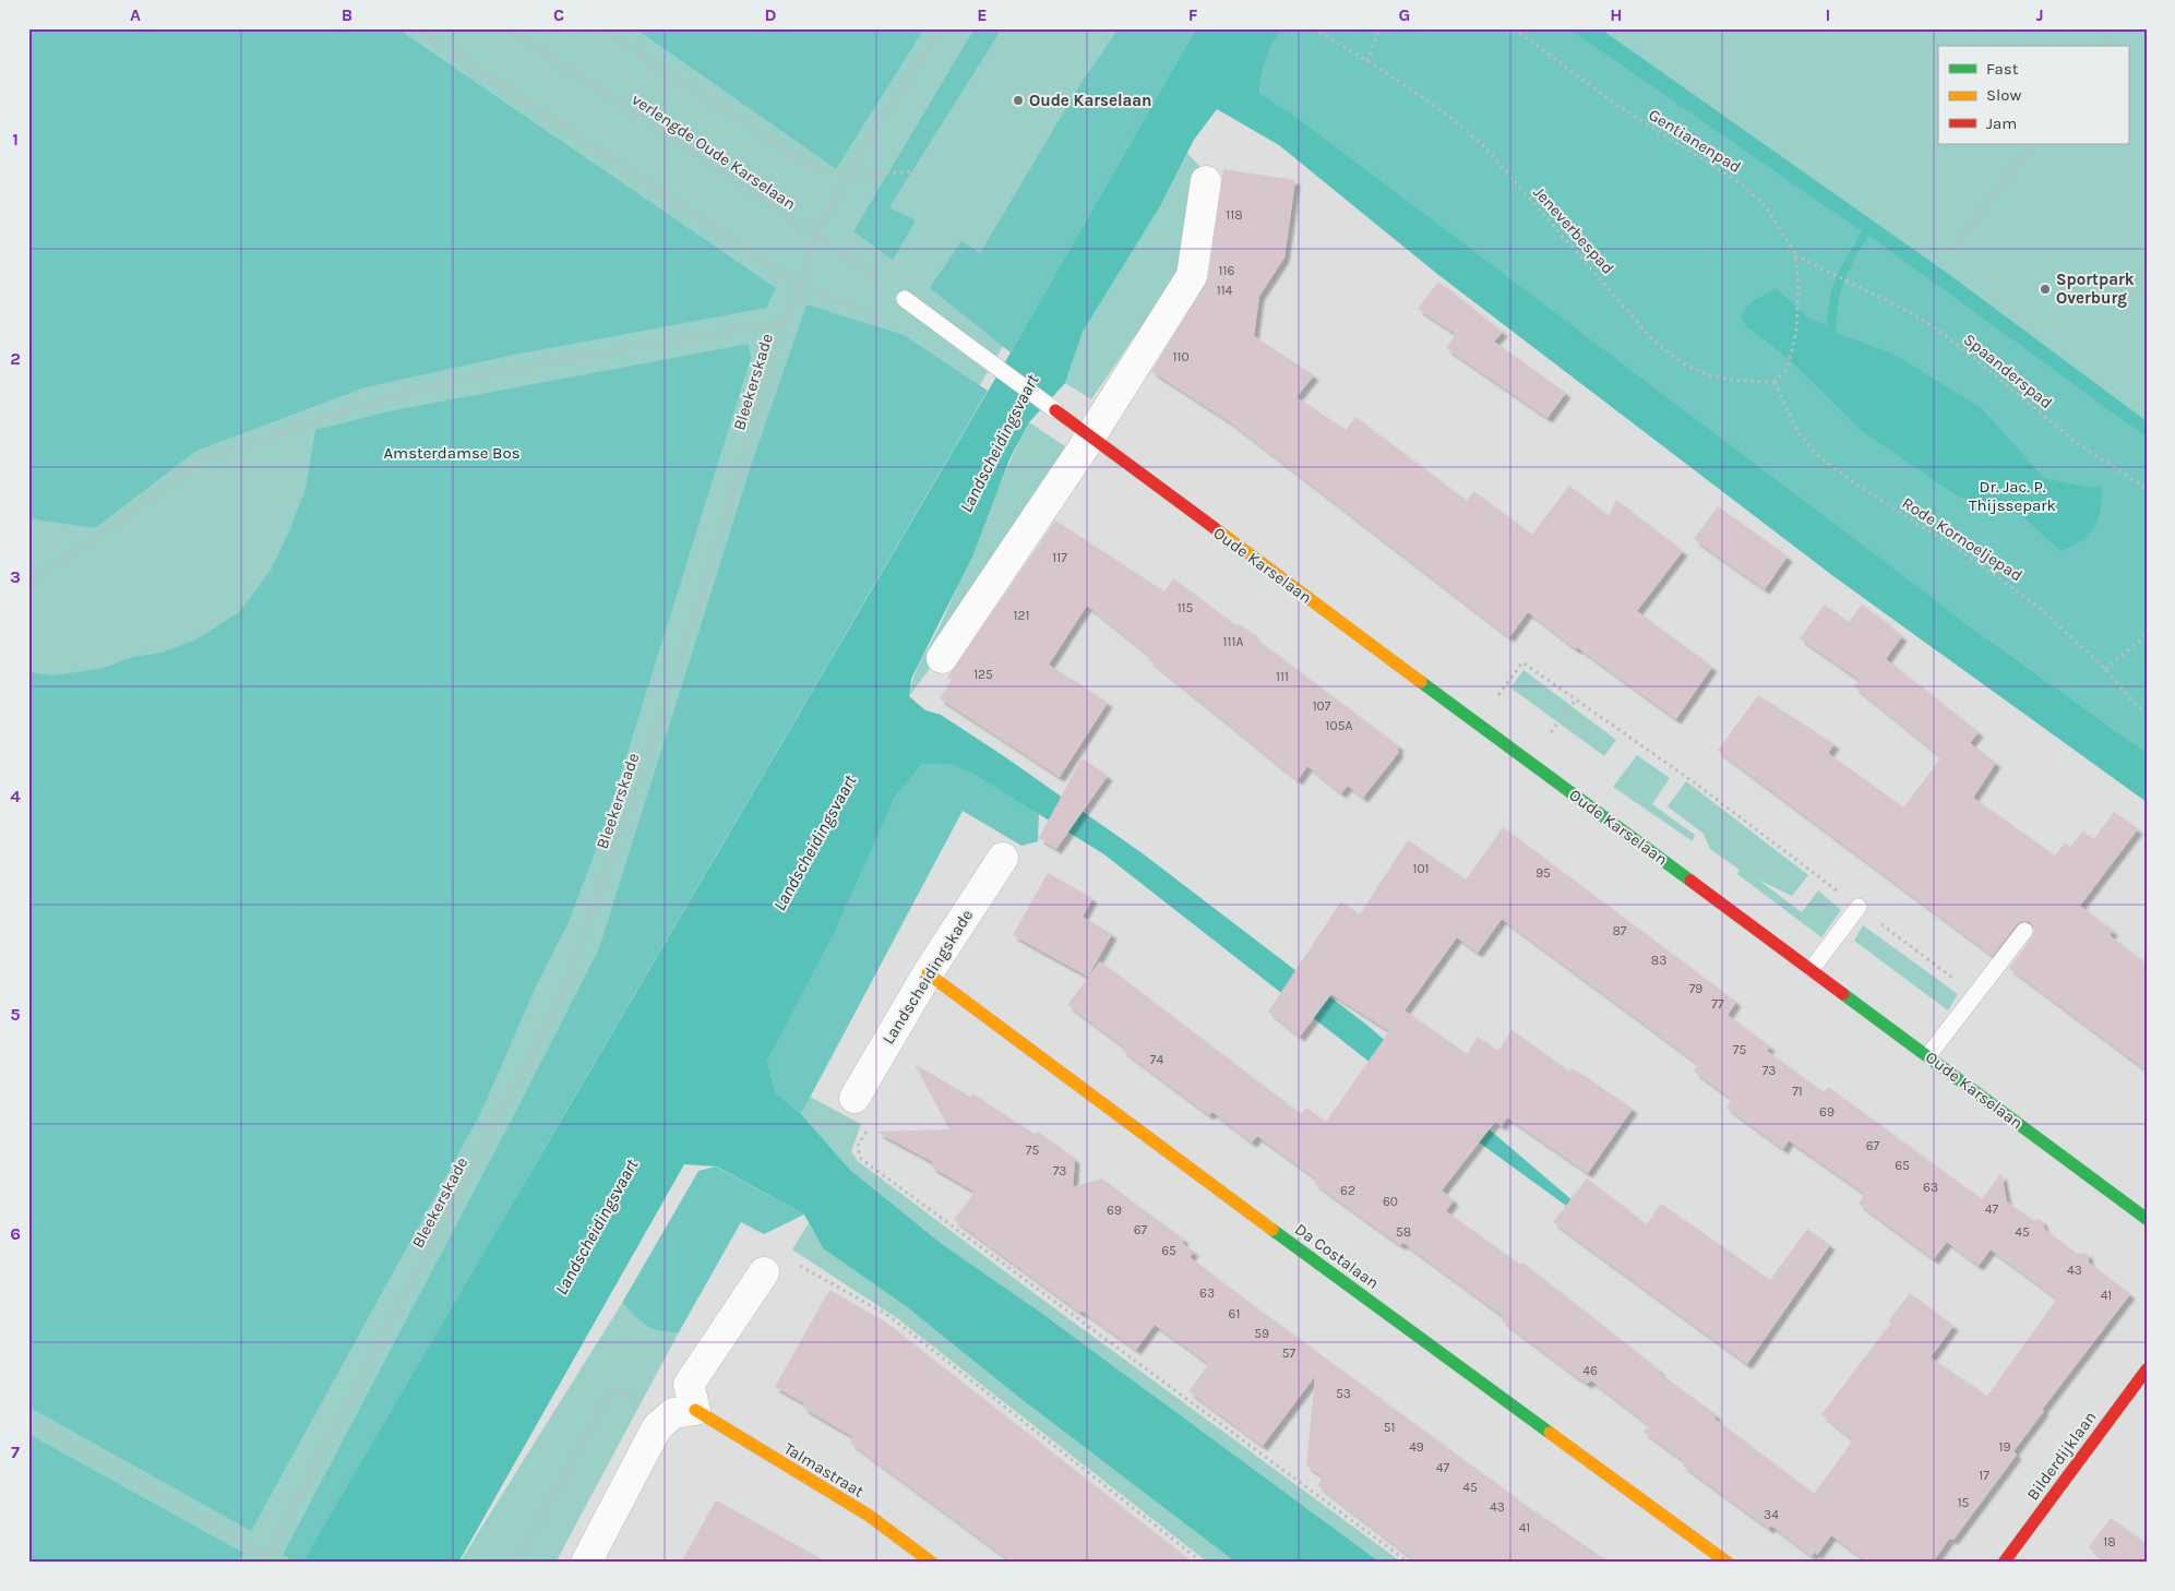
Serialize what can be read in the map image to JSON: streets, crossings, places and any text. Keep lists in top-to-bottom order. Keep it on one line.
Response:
{"streets":{"street":["Oude Karselaan","Landscheidingskade","Da Costalaan","Bilderdijklaan","Talmastraat"],"path":["Gentianenpad","verlengde Oude Karselaan","Jeneverbespad","Spaanderspad","Bleekerskade","Rode Kornoeljepad"]},"crossings":[["Gentianenpad","Jeneverbespad"],["Gentianenpad","Spaanderspad"],["Gentianenpad","Rode Kornoeljepad"],["verlengde Oude Karselaan","Bleekerskade"],["verlengde Oude Karselaan","Oude Karselaan"],["Jeneverbespad","Rode Kornoeljepad"],["Landscheidingskade","Da Costalaan"]],"water":["Landscheidingsvaart"],"parks":["Amsterdamse Bos","Dr. Jac. P. Thijssepark"],"places":["Oude Karselaan","Sportpark Overburg"],"house_numbers":["118","116","114","110","117","115","121","111A","125","111","107","105A","101","95","87","83","79","77","75","74","73","71","69","67","75","65","73","63","62","60","47","69","67","58","45","65","43","63","41","61","59","57","46","53","51","49","19","47","17","45","15","43","34","41","18"],"legend":["Fast","Slow","Jam"],"grid":{"columns":["A","B","C","D","E","F","G","H","I","J"],"rows":["1","2","3","4","5","6","7"]}}
